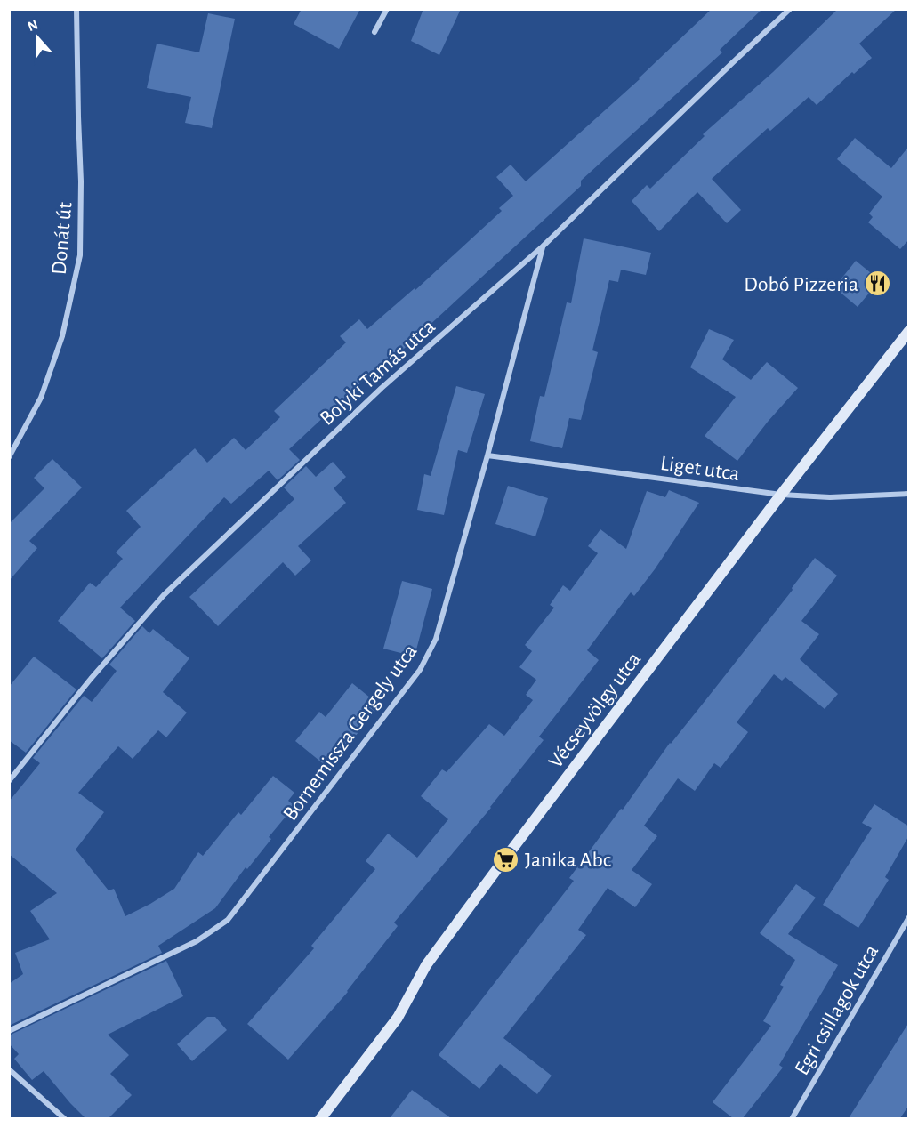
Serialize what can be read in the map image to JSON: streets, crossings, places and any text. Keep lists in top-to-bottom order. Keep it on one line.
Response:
{"streets":{"main road":["Vécseyvölgy utca"],"street":["Donát út","Bolyki Tamás utca","Liget utca","Bornemissza Gergely utca","Egri csillagok utca"]},"crossings":[["Bolyki Tamás utca","Bornemissza Gergely utca"],["Liget utca","Vécseyvölgy utca"],["Liget utca","Bornemissza Gergely utca"]],"places":{"restaurant":["Dobó Pizzeria"],"supermarket":["Janika Abc"]},"north":"top"}
